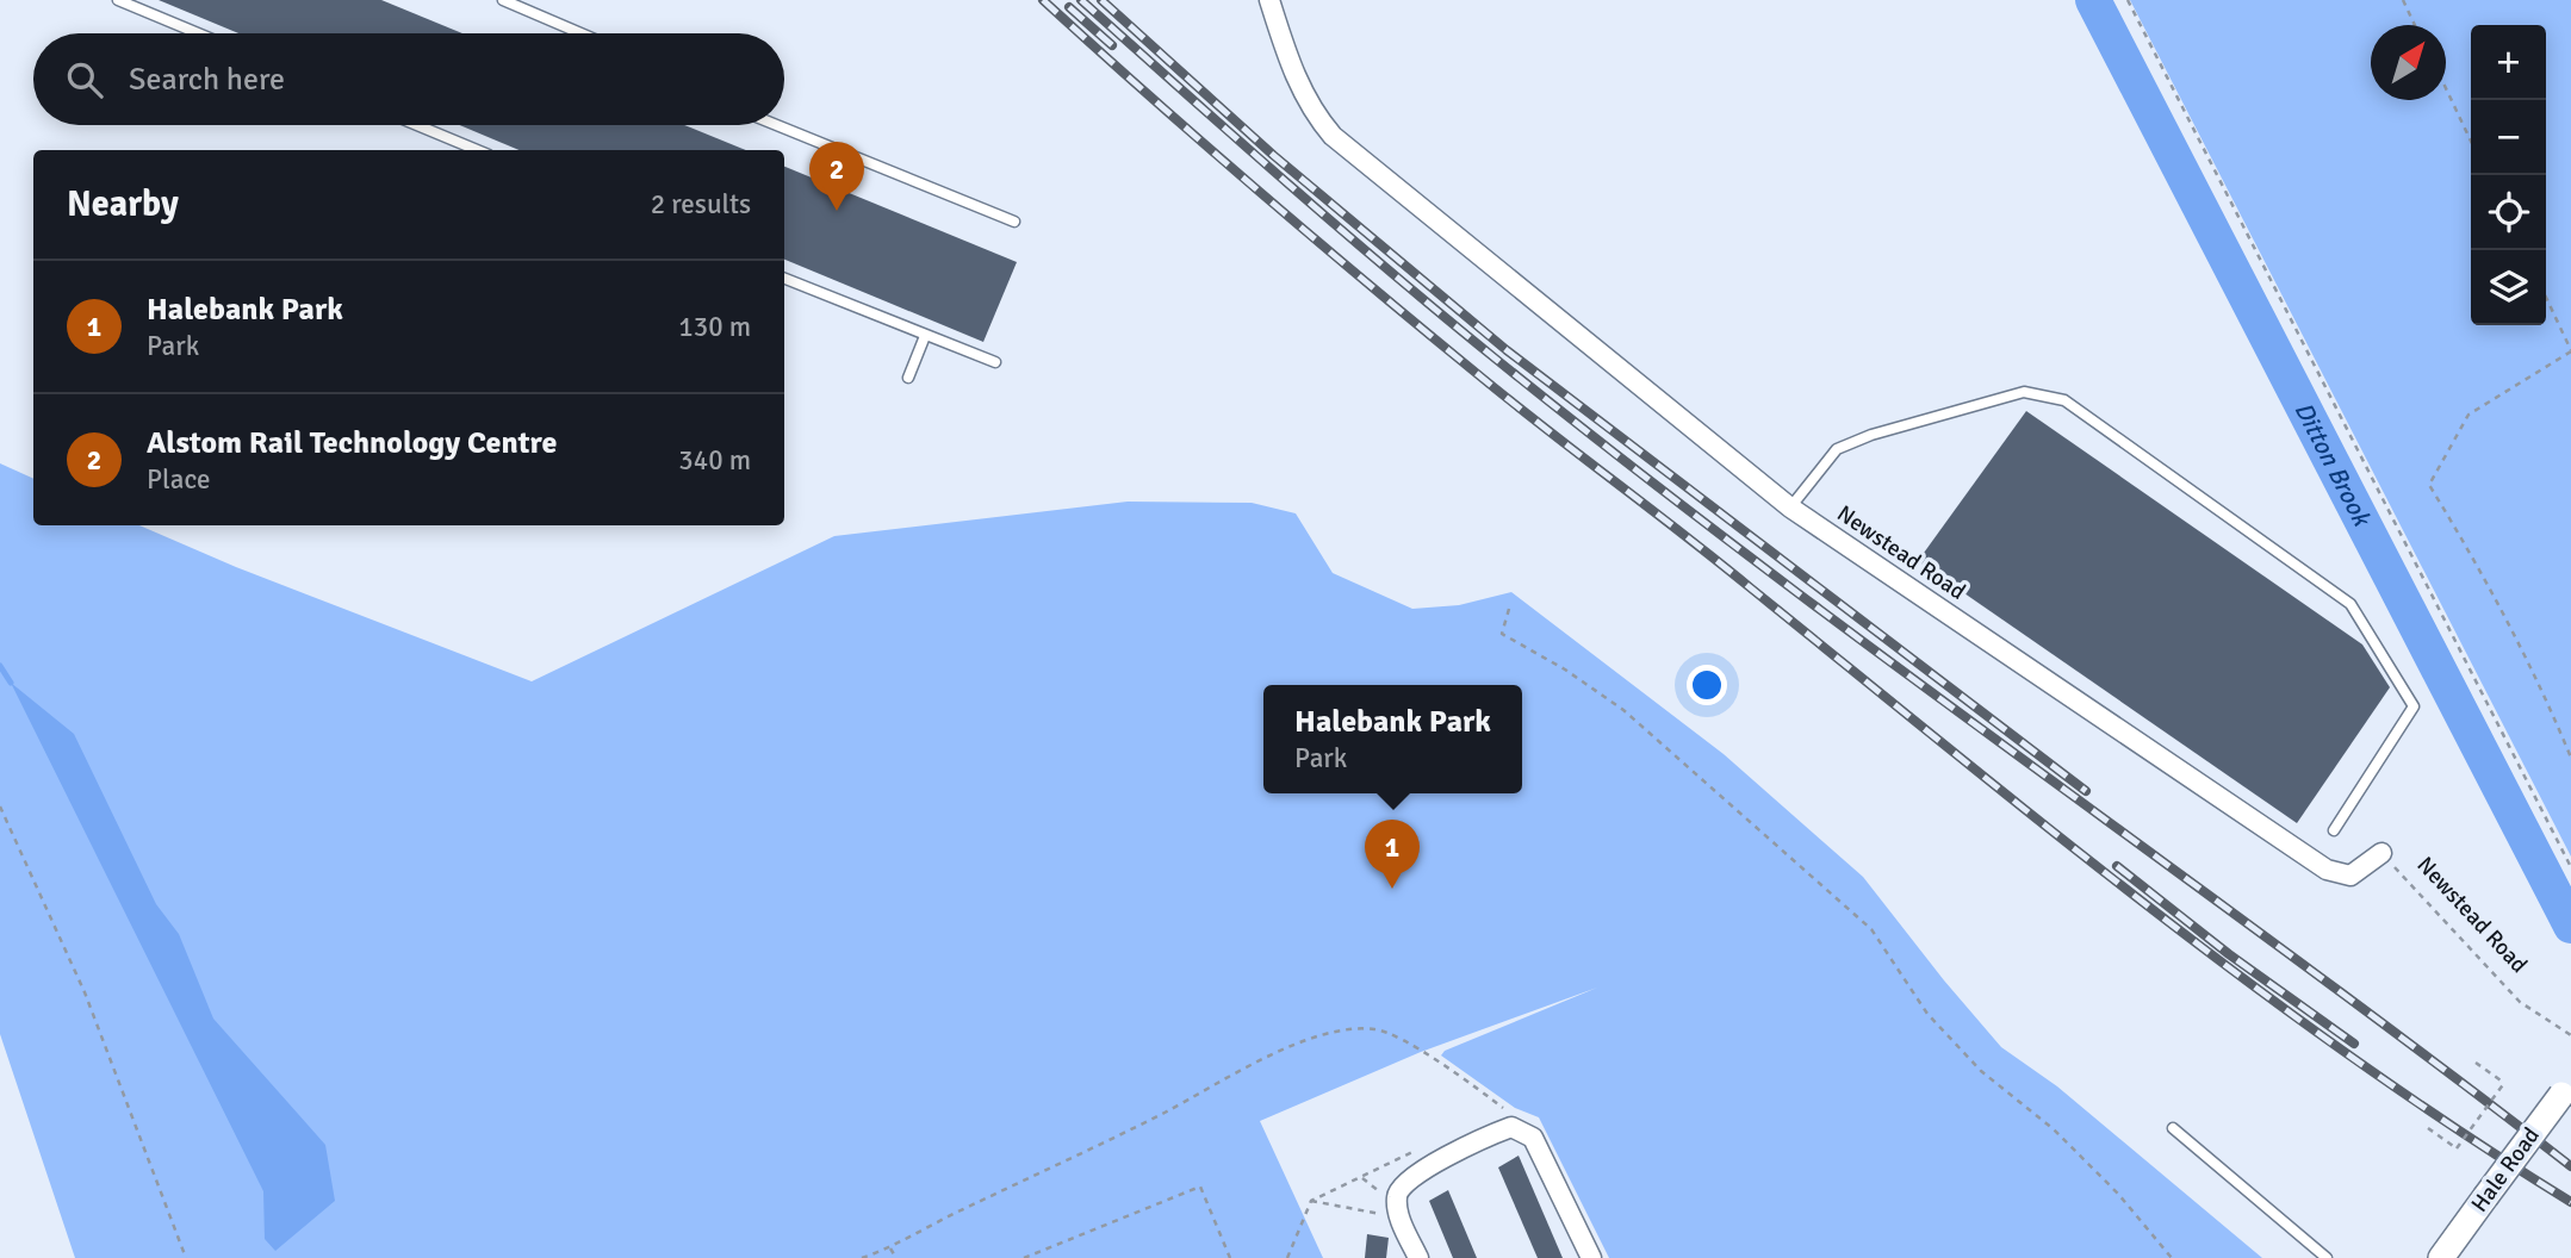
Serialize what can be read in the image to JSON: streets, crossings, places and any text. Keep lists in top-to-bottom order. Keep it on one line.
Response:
{"streets":{"street":["Newstead Road","Hale Road"]},"water":["Ditton Brook"],"north":"top right","page":{"map_buttons":["+","−"],"search":"Search here","pins":["2","1"],"heading":["Nearby","2 results"],"list":[{"mark":"1","name":"Halebank Park","note":"Park","value":"130 m"},{"mark":"2","name":"Alstom Rail Technology Centre","note":"Place","value":"340 m"}],"popup":["Halebank Park","Park"]}}
